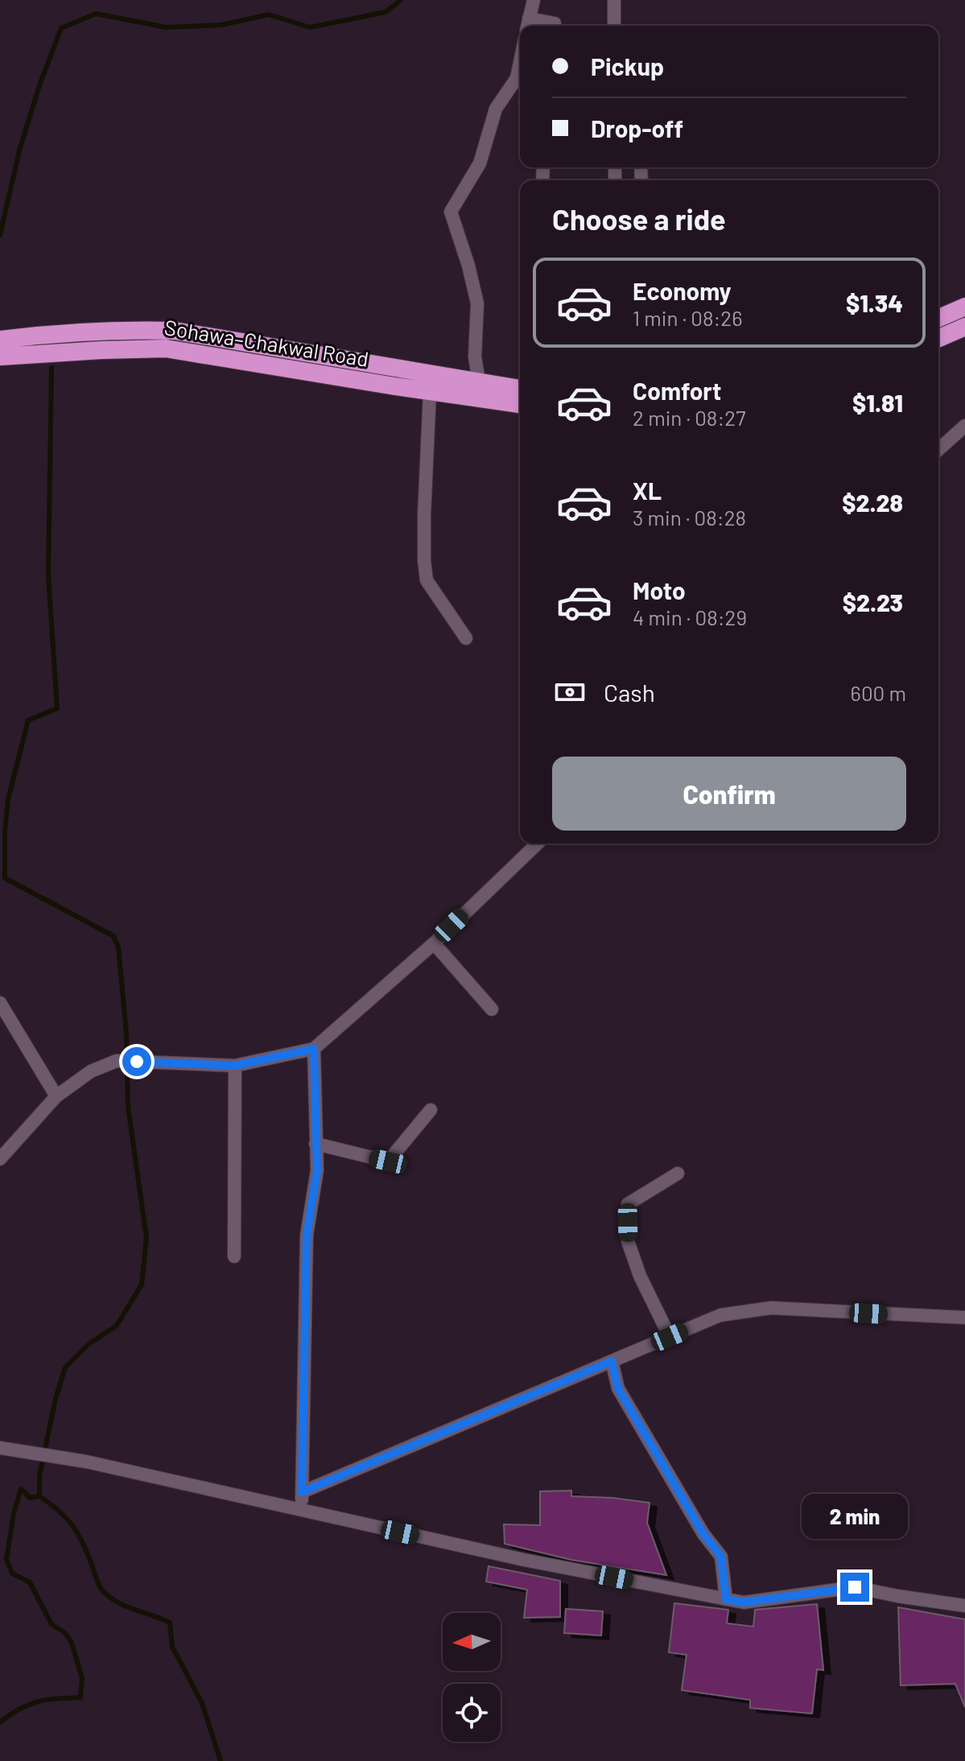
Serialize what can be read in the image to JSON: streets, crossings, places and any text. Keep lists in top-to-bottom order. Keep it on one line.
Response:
{"streets":{"highway":["Sohawa–Chakwal Road"]},"north":"left","page":{"banner":["Pickup","Drop-off"],"heading":"Choose a ride","list":[{"name":"Economy","note":"1 min · 08:26","value":"$1.34"},{"name":"Comfort","note":"2 min · 08:27","value":"$1.81"},{"name":"XL","note":"3 min · 08:28","value":"$2.28"},{"name":"Moto","note":"4 min · 08:29","value":"$2.23"}],"pay":["Cash","600 m"],"buttons":"Confirm","bubble":"2 min"}}
